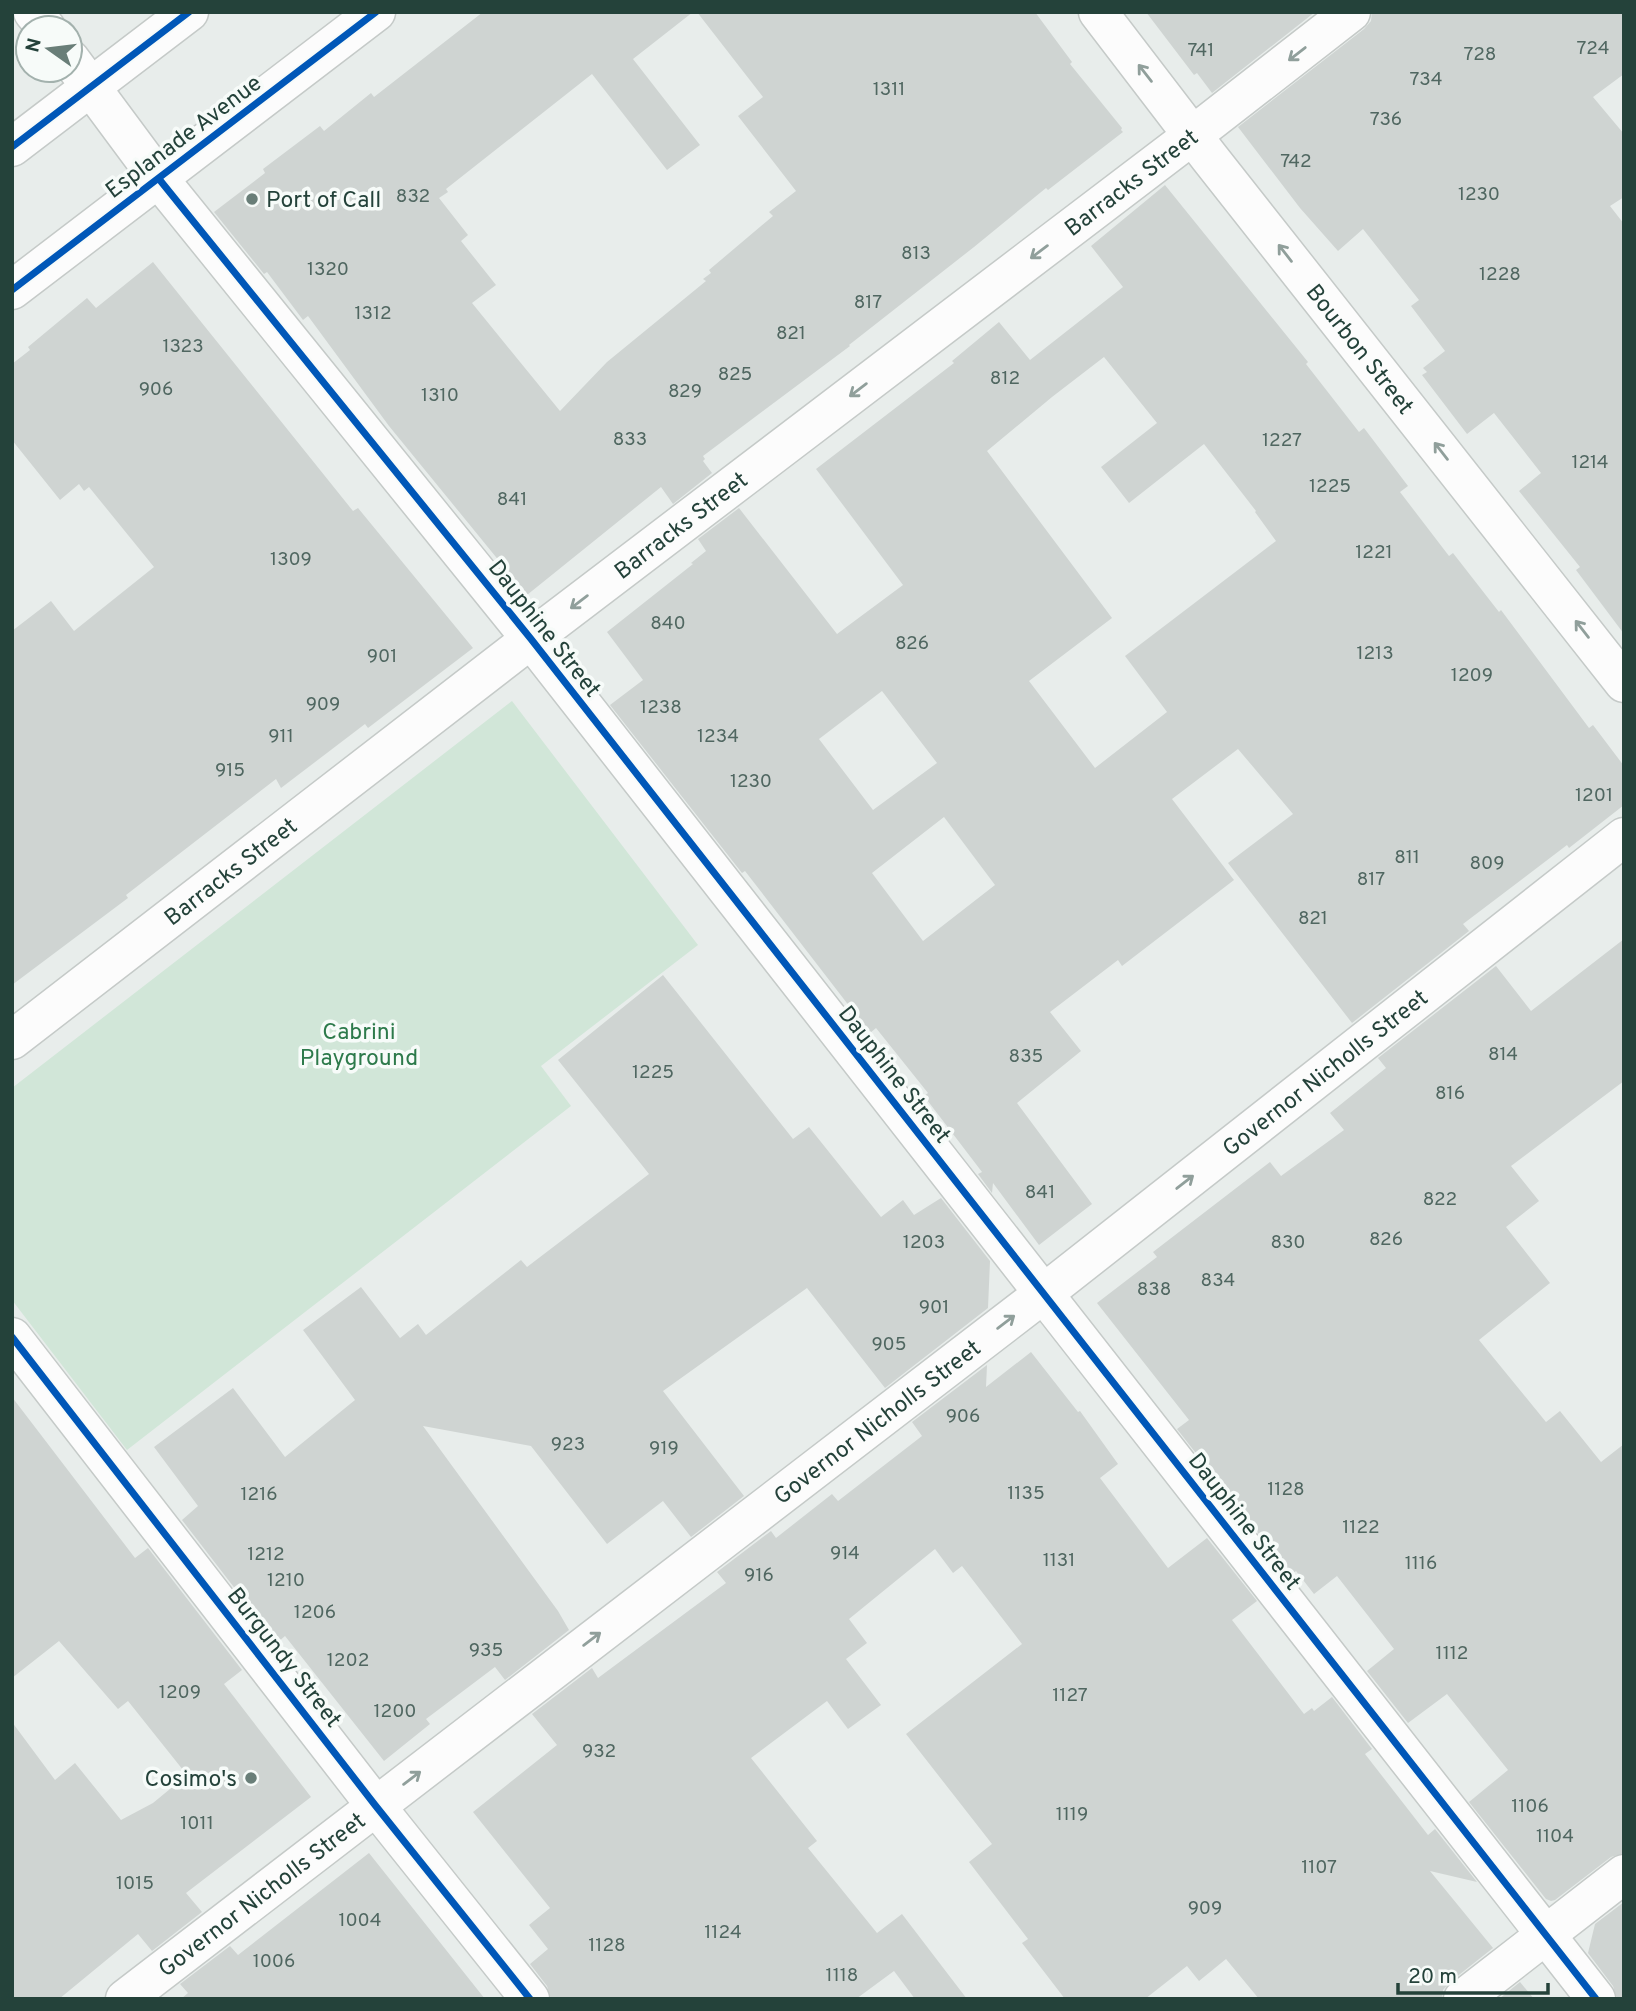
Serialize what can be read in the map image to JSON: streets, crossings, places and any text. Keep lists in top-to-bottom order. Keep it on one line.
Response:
{"streets":{"street":["Esplanade Avenue","Barracks Street","Bourbon Street","Dauphine Street","Governor Nicholls Street","Burgundy Street"]},"crossings":[["Esplanade Avenue","Dauphine Street"],["Barracks Street","Bourbon Street"],["Barracks Street","Dauphine Street"],["Dauphine Street","Governor Nicholls Street"],["Governor Nicholls Street","Burgundy Street"]],"one_way":["Barracks Street","Bourbon Street","Governor Nicholls Street"],"parks":["Cabrini Playground"],"places":["Port of Call","Cosimo's"],"house_numbers":["724","741","728","734","1311","736","742","1230","832","813","1320","1228","817","1312","821","1323","825","812","906","829","1310","833","1227","1214","1225","841","1221","1309","840","826","1213","901","1209","909","1238","911","1234","915","1230","1201","811","809","817","821","814","835","1225","816","841","822","826","1203","830","834","838","901","905","906","923","919","1128","1135","1216","1122","914","1212","1131","1116","916","1210","1206","935","1112","1202","1209","1127","1200","932","1106","1119","1011","1104","1107","1015","909","1004","1124","1128","1006","1118"],"scale_bar":"20 m","north":"left"}
